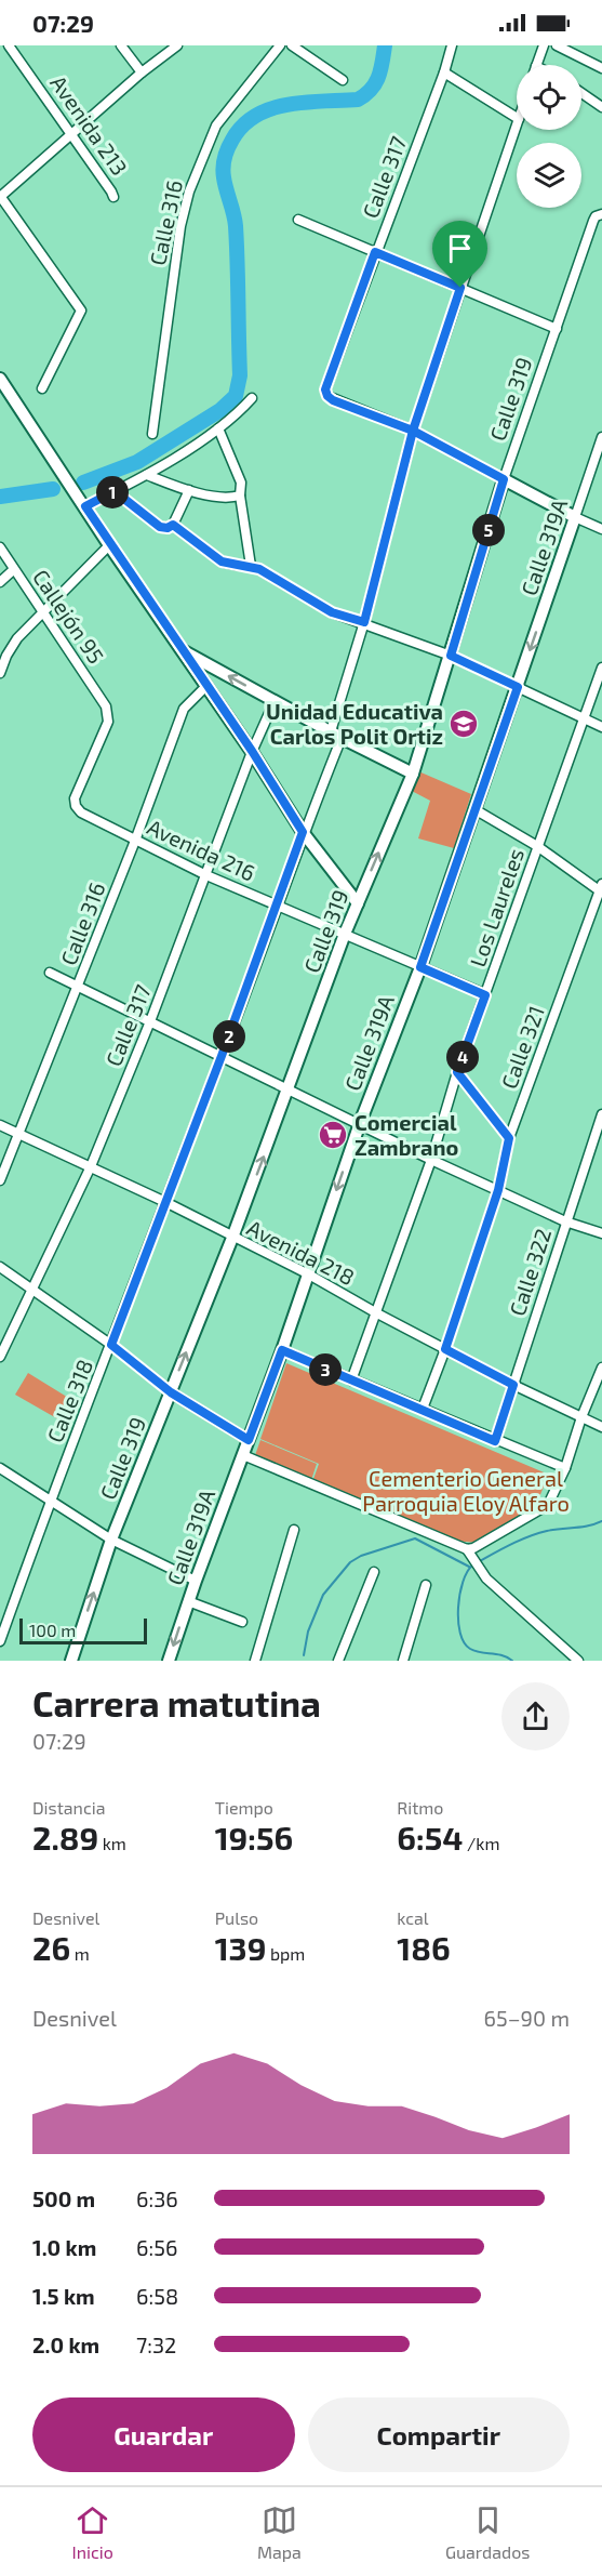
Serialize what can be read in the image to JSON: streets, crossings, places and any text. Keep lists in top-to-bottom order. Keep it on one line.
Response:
{"streets":{"street":["Avenida 213","Calle 317","Calle 316","Calle 319","Calle 319A","Callejón 95","Avenida 216","Los Laureles","Calle 321","Avenida 218","Calle 322","Calle 318"]},"crossings":[["Calle 317","Avenida 216"],["Calle 317","Avenida 218"],["Calle 317","Calle 318"],["Calle 316","Avenida 216"],["Calle 316","Avenida 218"],["Calle 319","Avenida 216"],["Calle 319","Avenida 218"],["Calle 319A","Avenida 216"],["Calle 319A","Avenida 218"],["Callejón 95","Avenida 216"],["Avenida 216","Los Laureles"],["Avenida 216","Calle 318"],["Los Laureles","Avenida 218"],["Calle 321","Avenida 218"],["Avenida 218","Calle 322"],["Avenida 218","Calle 318"]],"one_way":["Calle 319"],"parks":["Cementerio General Parroquia Eloy Alfaro"],"places":{"school or university":["Unidad Educativa Carlos Polit Ortiz"],"supermarket":["Comercial Zambrano"]},"scale_bar":"100 m","page":{"status":"07:29","pins":["1","5","2","4","3"],"scale":"100 m","heading":["Carrera matutina","07:29"],"stats":[["Distancia","2.89 km"],["Tiempo","19:56"],["Ritmo","6:54 /km"],["Desnivel","26 m"],["Pulso","139 bpm"],["kcal","186"]],"chart":["Desnivel","65–90 m"],"list":[{"name":"500 m","note":"6:36"},{"name":"1.0 km","note":"6:56"},{"name":"1.5 km","note":"6:58"},{"name":"2.0 km","note":"7:32"}],"buttons":["Guardar","Compartir"],"tabs":["Inicio","Mapa","Guardados"]}}
